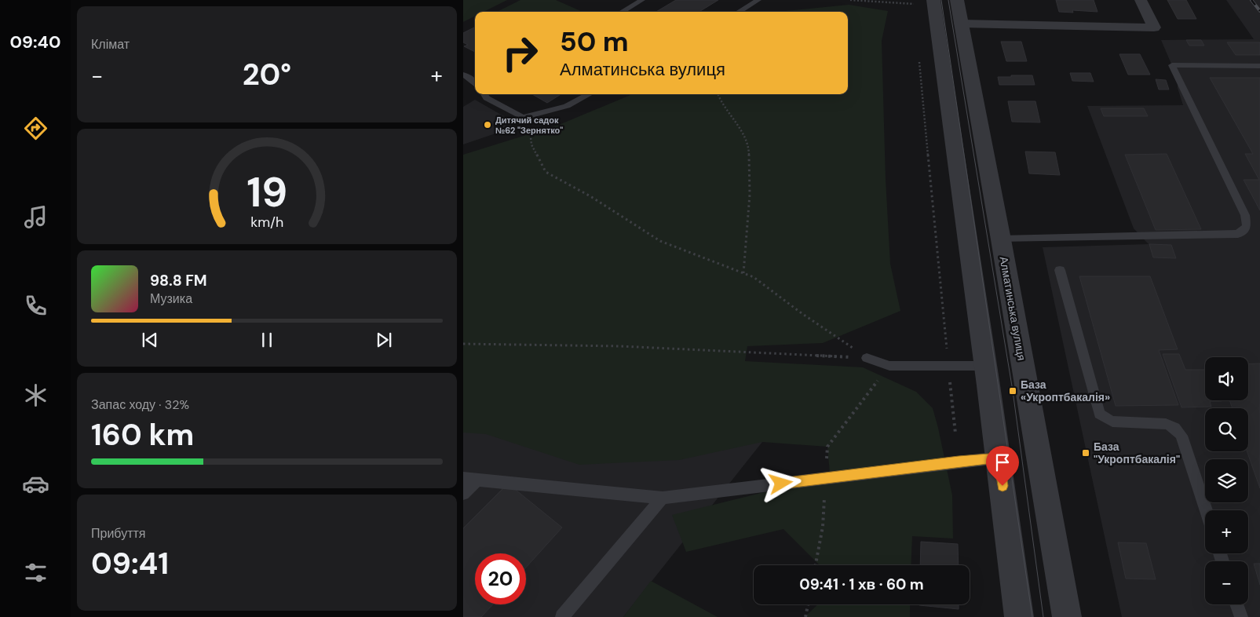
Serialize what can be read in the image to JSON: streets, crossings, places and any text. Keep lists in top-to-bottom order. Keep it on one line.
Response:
{"streets":{"street":["Алматинська вулиця"]},"places":{"other":["Дитячий садок №62 \"Зернятко\""],"transit":["База «Укроптбакалія»","База \"Укроптбакалія\""]},"page":{"tabs":"09:40","tile":["Клімат",["Запас ходу · 32%","160 km"],["Прибуття","09:41"]],"turn":["50 m","Алматинська вулиця"],"heat":["−","20°","+"],"song":["98.8 FM","Музика"],"map_buttons":["+","−"],"limit":"20","trip":"09:41 · 1 хв · 60 m","gauge":["19","km/h"]}}
